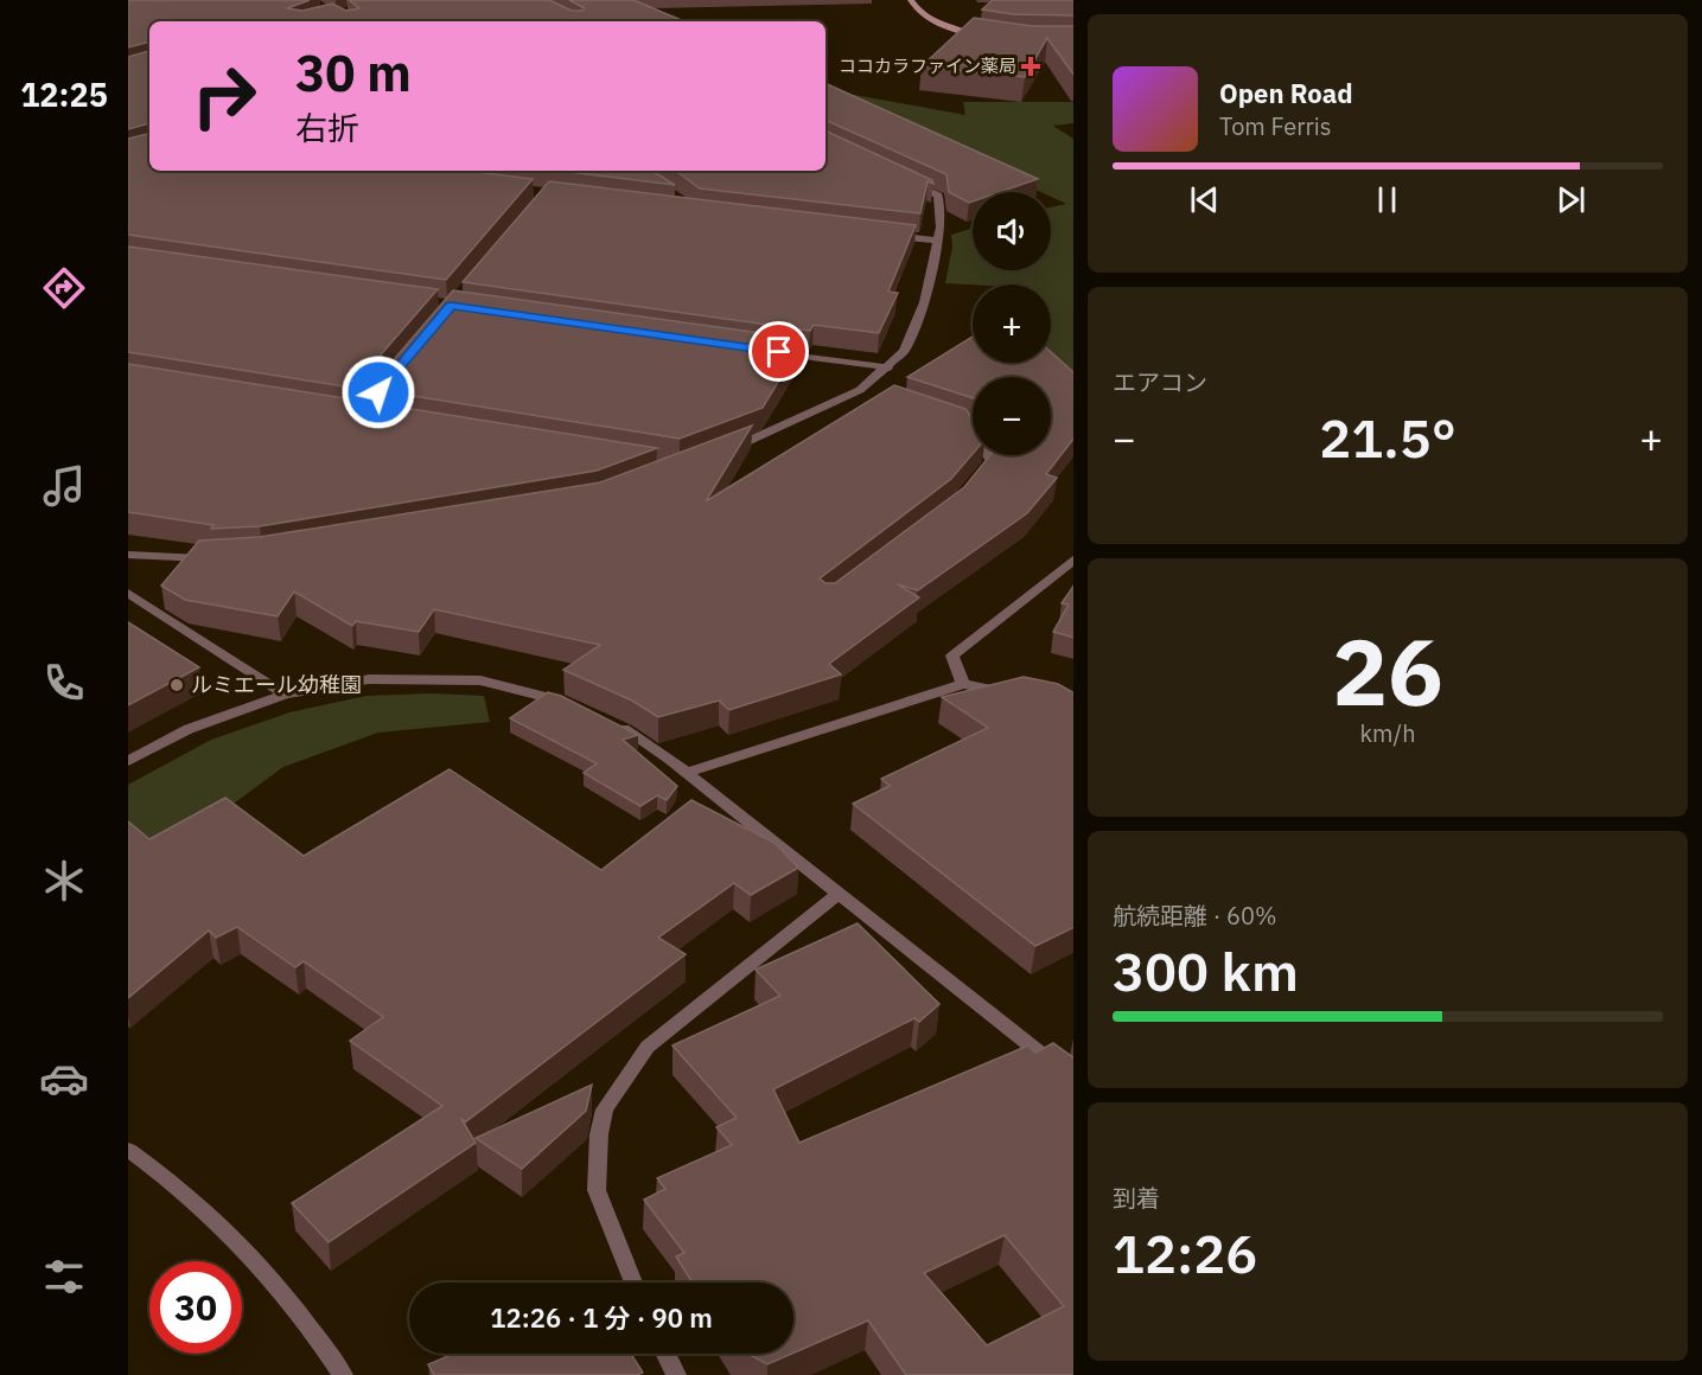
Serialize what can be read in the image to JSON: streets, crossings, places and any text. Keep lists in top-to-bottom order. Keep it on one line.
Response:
{"places":{"health":["ココカラファイン薬局"],"other":["ルミエール幼稚園"]},"page":{"tabs":"12:25","turn":["30 m","右折"],"song":["Open Road","Tom Ferris"],"map_buttons":["+","−"],"tile":["エアコン",["26","km/h"],["航続距離 · 60%","300 km"],["到着","12:26"]],"heat":["−","21.5°","+"],"limit":"30","trip":"12:26 · 1 分 · 90 m"}}
